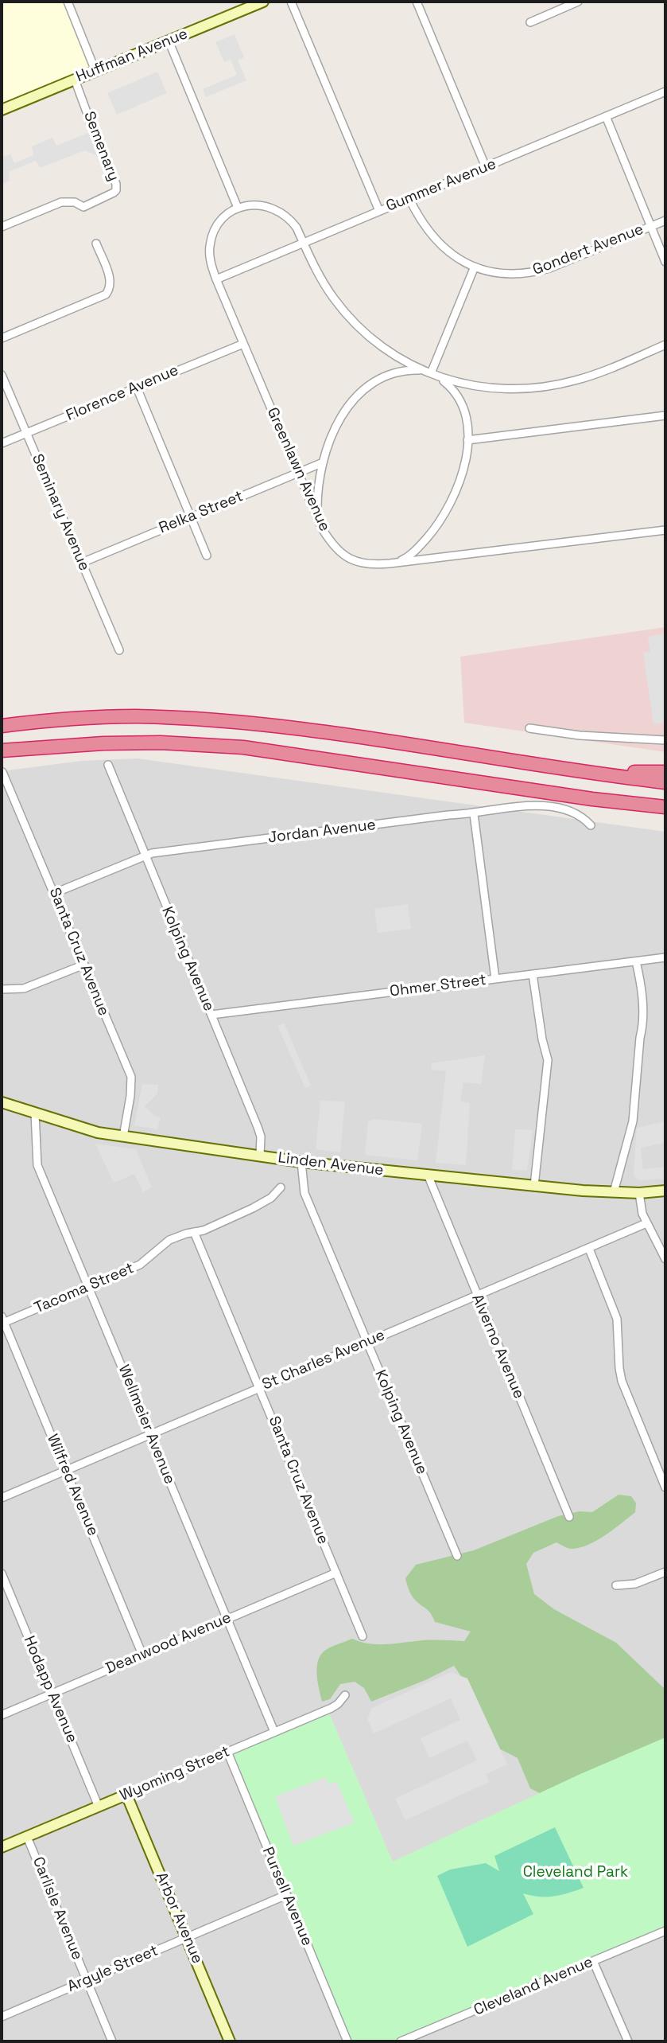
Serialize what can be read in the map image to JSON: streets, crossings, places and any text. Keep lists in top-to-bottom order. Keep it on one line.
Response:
{"streets":{"street":["Huffman Avenue","Semenary","Gummer Avenue","Gondert Avenue","Florence Avenue","Greenlawn Avenue","Seminary Avenue","Relka Street","Jordan Avenue","Santa Cruz Avenue","Kolping Avenue","Ohmer Street","Linden Avenue","Tacoma Street","Alverno Avenue","St Charles Avenue","Wellmeier Avenue","Wilfred Avenue","Deanwood Avenue","Hodapp Avenue","Wyoming Street","Pursell Avenue","Carlisle Avenue","Arbor Avenue","Argyle Street","Cleveland Avenue"]},"crossings":[["Huffman Avenue","Semenary"],["Gummer Avenue","Gondert Avenue"],["Gummer Avenue","Greenlawn Avenue"],["Florence Avenue","Greenlawn Avenue"],["Florence Avenue","Seminary Avenue"],["Greenlawn Avenue","Relka Street"],["Seminary Avenue","Relka Street"],["Jordan Avenue","Santa Cruz Avenue"],["Jordan Avenue","Kolping Avenue"],["Santa Cruz Avenue","Linden Avenue"],["Santa Cruz Avenue","Tacoma Street"],["Santa Cruz Avenue","St Charles Avenue"],["Santa Cruz Avenue","Deanwood Avenue"],["Kolping Avenue","Ohmer Street"],["Kolping Avenue","Linden Avenue"],["Kolping Avenue","St Charles Avenue"],["Linden Avenue","Alverno Avenue"],["Linden Avenue","Wellmeier Avenue"],["Tacoma Street","Wellmeier Avenue"],["Tacoma Street","Wilfred Avenue"],["Alverno Avenue","St Charles Avenue"],["St Charles Avenue","Wellmeier Avenue"],["St Charles Avenue","Wilfred Avenue"],["Wellmeier Avenue","Deanwood Avenue"],["Wellmeier Avenue","Wyoming Street"],["Wilfred Avenue","Deanwood Avenue"],["Deanwood Avenue","Hodapp Avenue"],["Hodapp Avenue","Wyoming Street"],["Wyoming Street","Pursell Avenue"],["Wyoming Street","Carlisle Avenue"],["Wyoming Street","Arbor Avenue"],["Pursell Avenue","Argyle Street"],["Carlisle Avenue","Argyle Street"],["Arbor Avenue","Argyle Street"]],"parks":["Cleveland Park"]}
